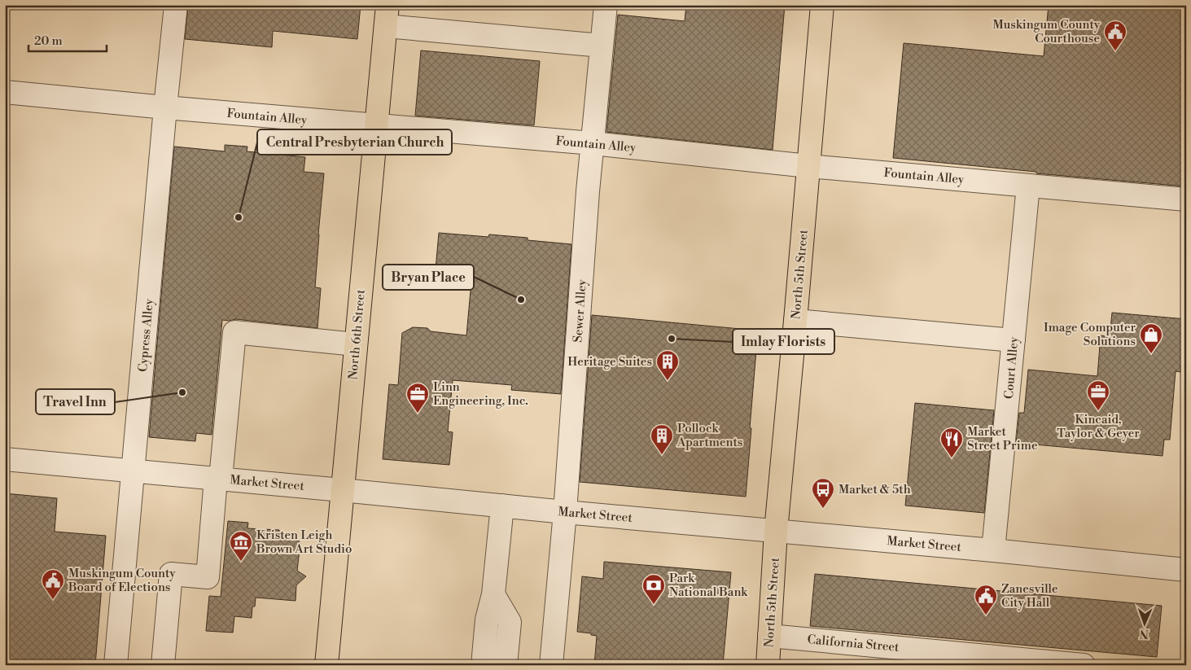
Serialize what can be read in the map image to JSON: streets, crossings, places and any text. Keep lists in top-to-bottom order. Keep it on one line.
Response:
{"streets":{"main road":["North 5th Street","North 6th Street"],"street":["Fountain Alley","Sewer Alley","Cypress Alley","Court Alley","Market Street","California Street"]},"crossings":[["Fountain Alley","North 5th Street"],["Fountain Alley","Sewer Alley"],["Fountain Alley","North 6th Street"],["Fountain Alley","Cypress Alley"],["Fountain Alley","Court Alley"],["North 5th Street","Market Street"],["North 5th Street","California Street"],["Sewer Alley","Market Street"],["North 6th Street","Market Street"],["Cypress Alley","Market Street"],["Court Alley","Market Street"]],"places":{"public building":["Muskingum County Courthouse","Muskingum County Board of Elections","Zanesville City Hall"],"other":["Central Presbyterian Church","Bryan Place","Imlay Florists","Travel Inn"],"shop":["Image Computer Solutions"],"building":["Heritage Suites","Pollock Apartments"],"office":["Kincaid, Taylor & Geyer","Linn Engineering, Inc."],"restaurant":["Market Street Prime"],"bus stop":["Market & 5th"],"museum":["Kristen Leigh Brown Art Studio"],"bank":["Park National Bank"]},"scale_bar":"20 m","north":"bottom"}
